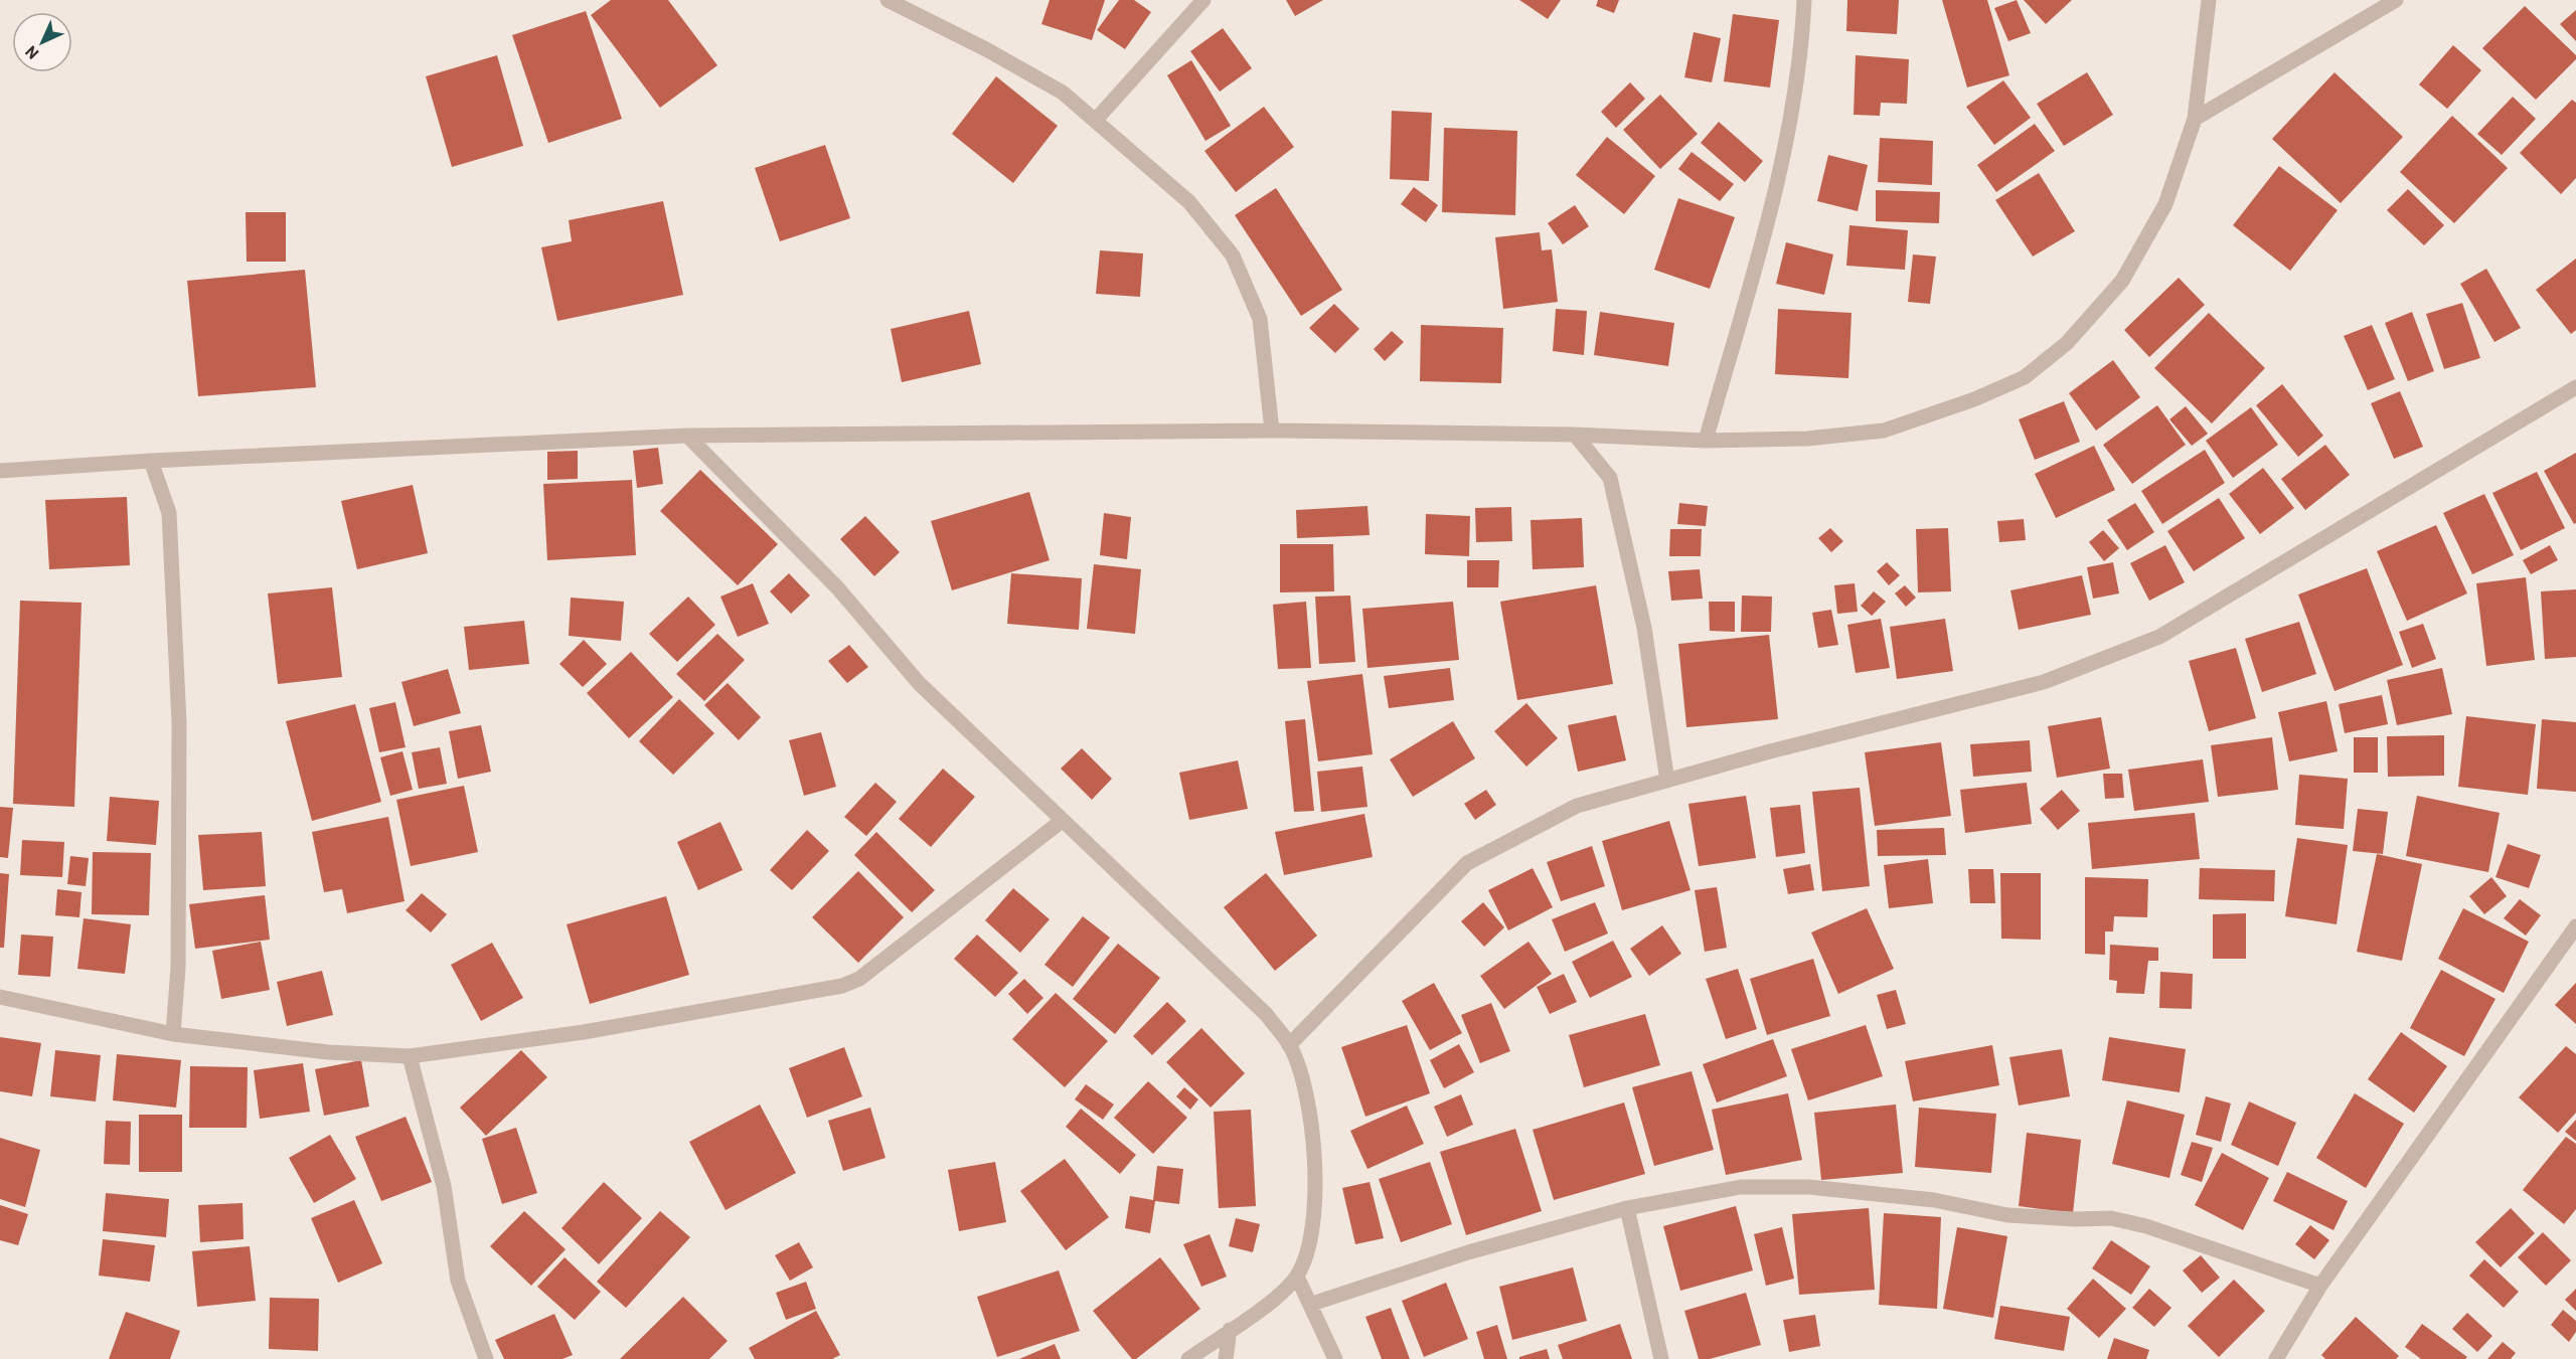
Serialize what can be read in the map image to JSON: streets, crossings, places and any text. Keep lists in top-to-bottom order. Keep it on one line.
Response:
{"north":"bottom left"}
